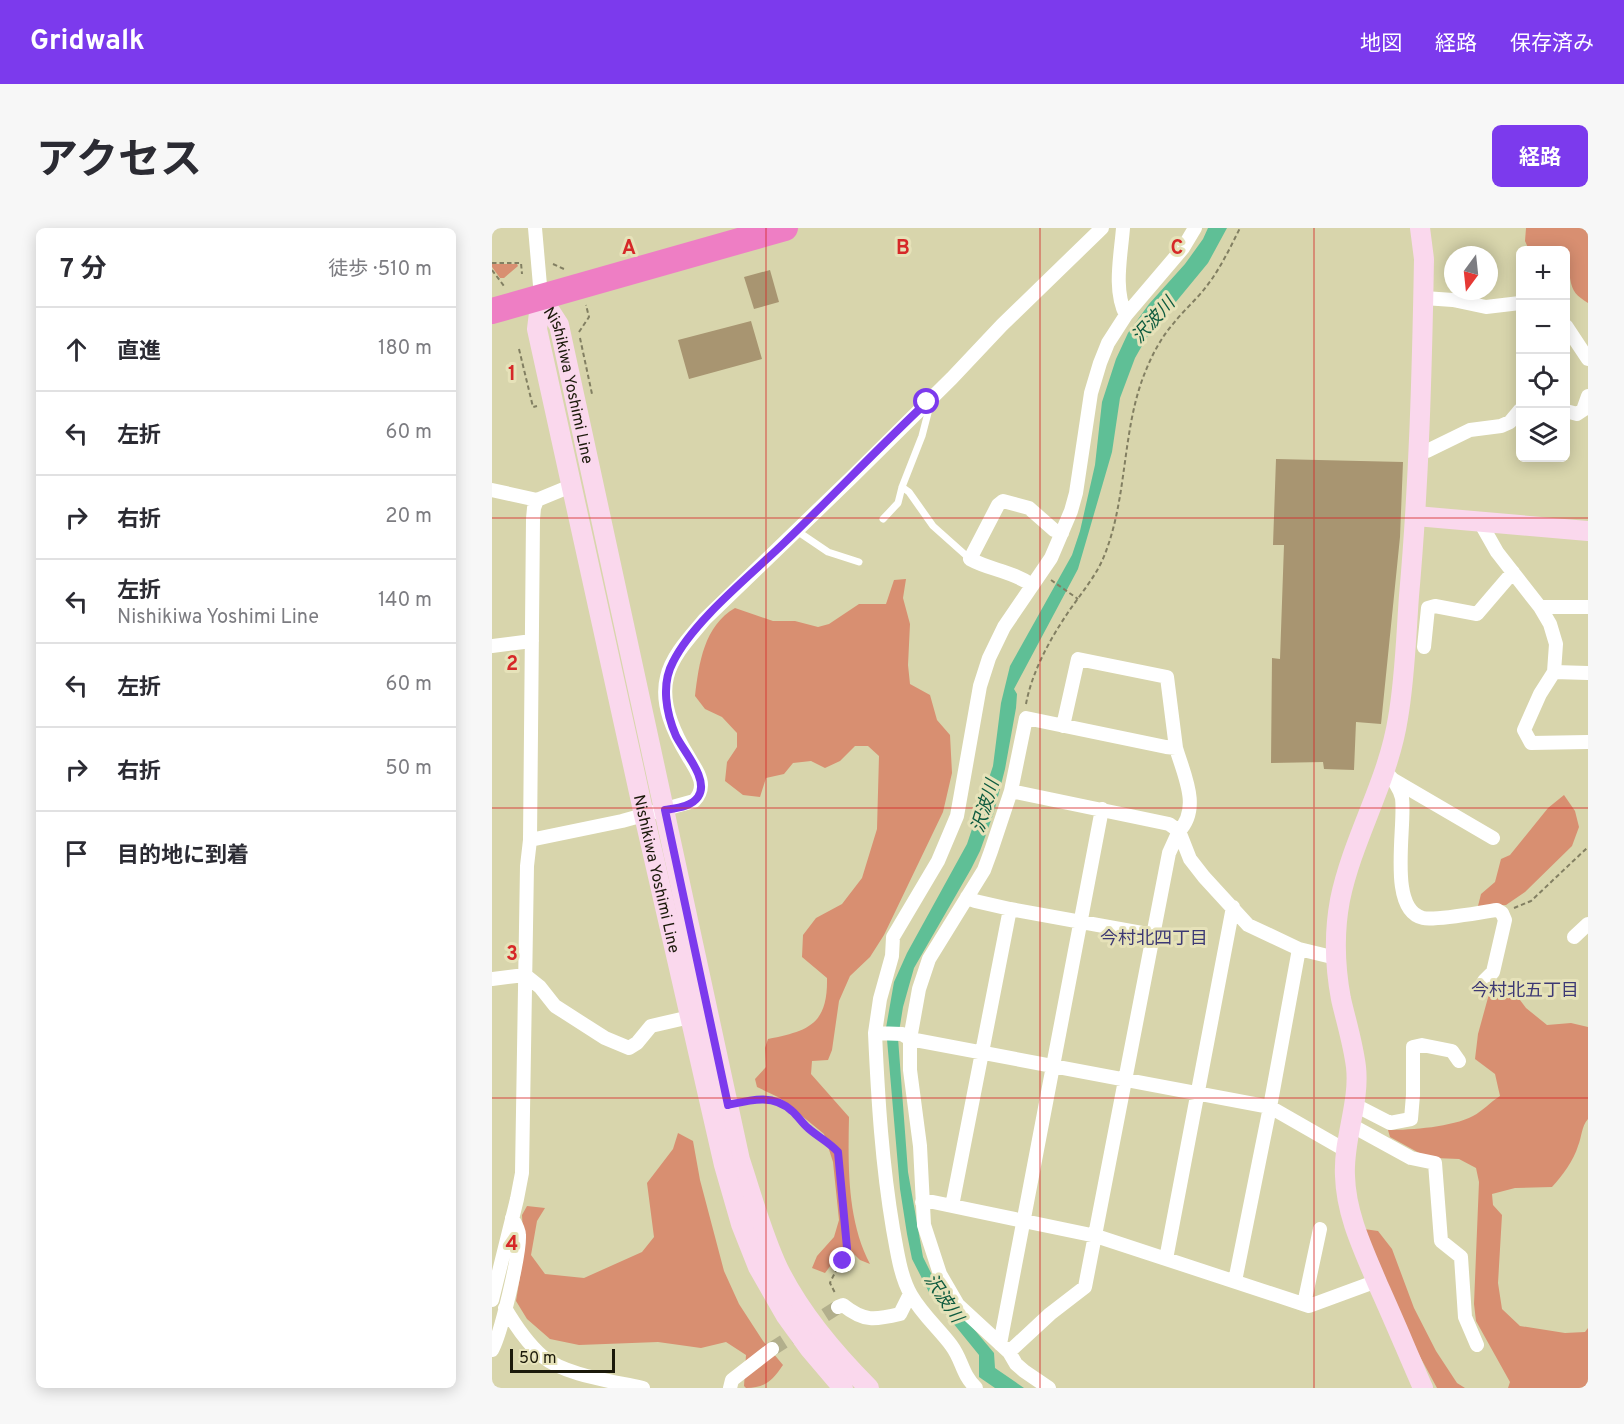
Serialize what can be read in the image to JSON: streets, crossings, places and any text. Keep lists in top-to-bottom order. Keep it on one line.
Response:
{"streets":{"main road":["Nishikiwa Yoshimi Line"]},"districts":["今村北四丁目","今村北五丁目"],"water":["沢波川"],"scale_bar":"50 m","north":"bottom","page":{"header":"Gridwalk","nav":["地図","経路","保存済み"],"title":"アクセス","buttons":"経路","heading":["7 分","徒歩 · 510 m"],"map_buttons":["+","−"],"list":[["直進","180 m"],["左折","60 m"],["右折","20 m"],["左折","Nishikiwa Yoshimi Line","140 m"],["左折","60 m"],["右折","50 m"],"目的地に到着"],"scale":"50 m"},"grid":{"columns":["A","B","C"],"rows":["1","2","3","4"]}}
